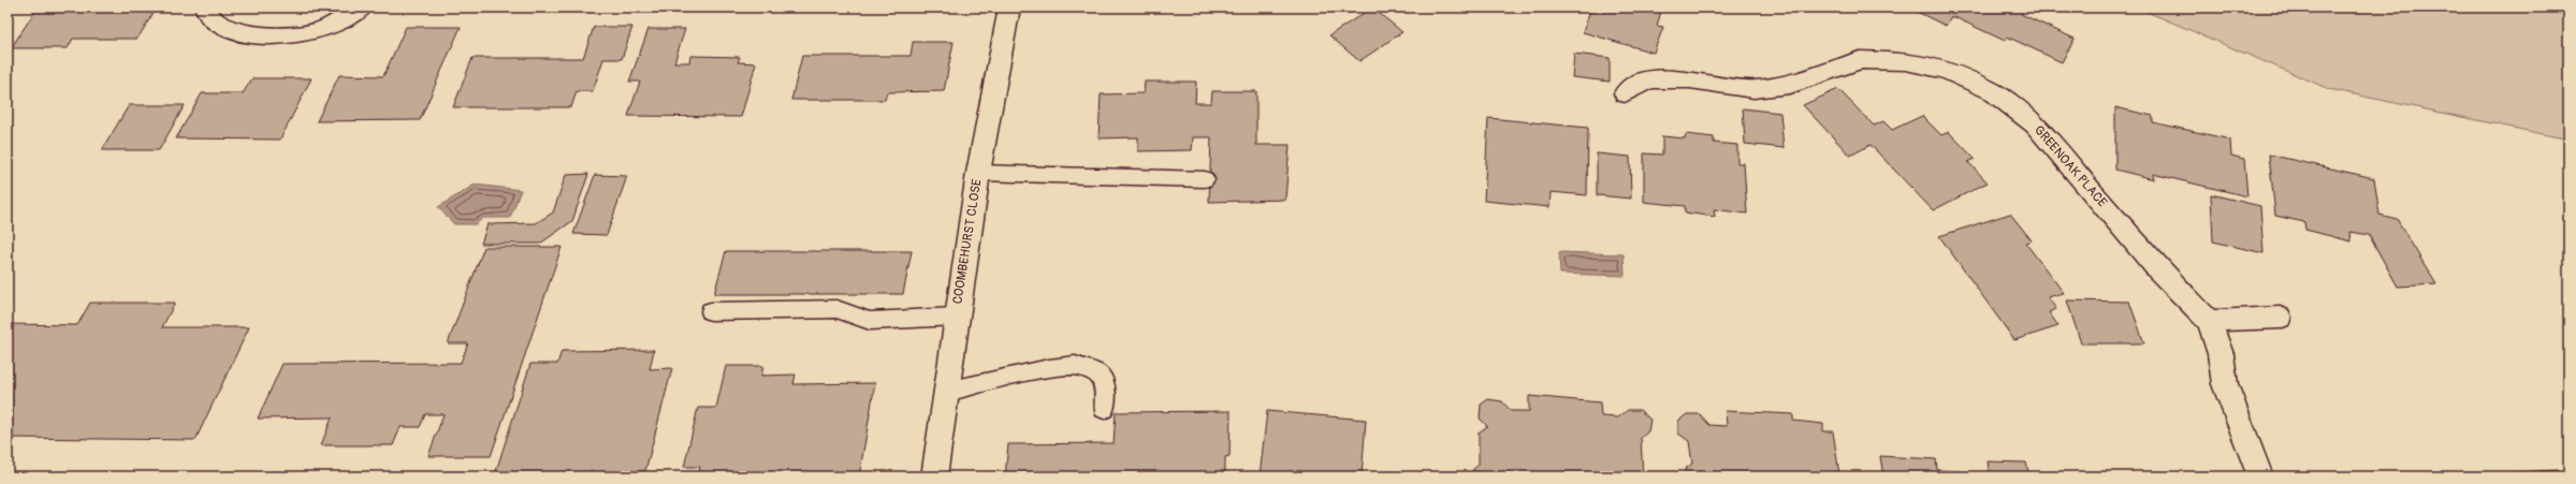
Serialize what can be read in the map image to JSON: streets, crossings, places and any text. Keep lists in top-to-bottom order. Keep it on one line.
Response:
{"streets":{"street":["GREENOAK PLACE","COOMBEHURST CLOSE"]}}
